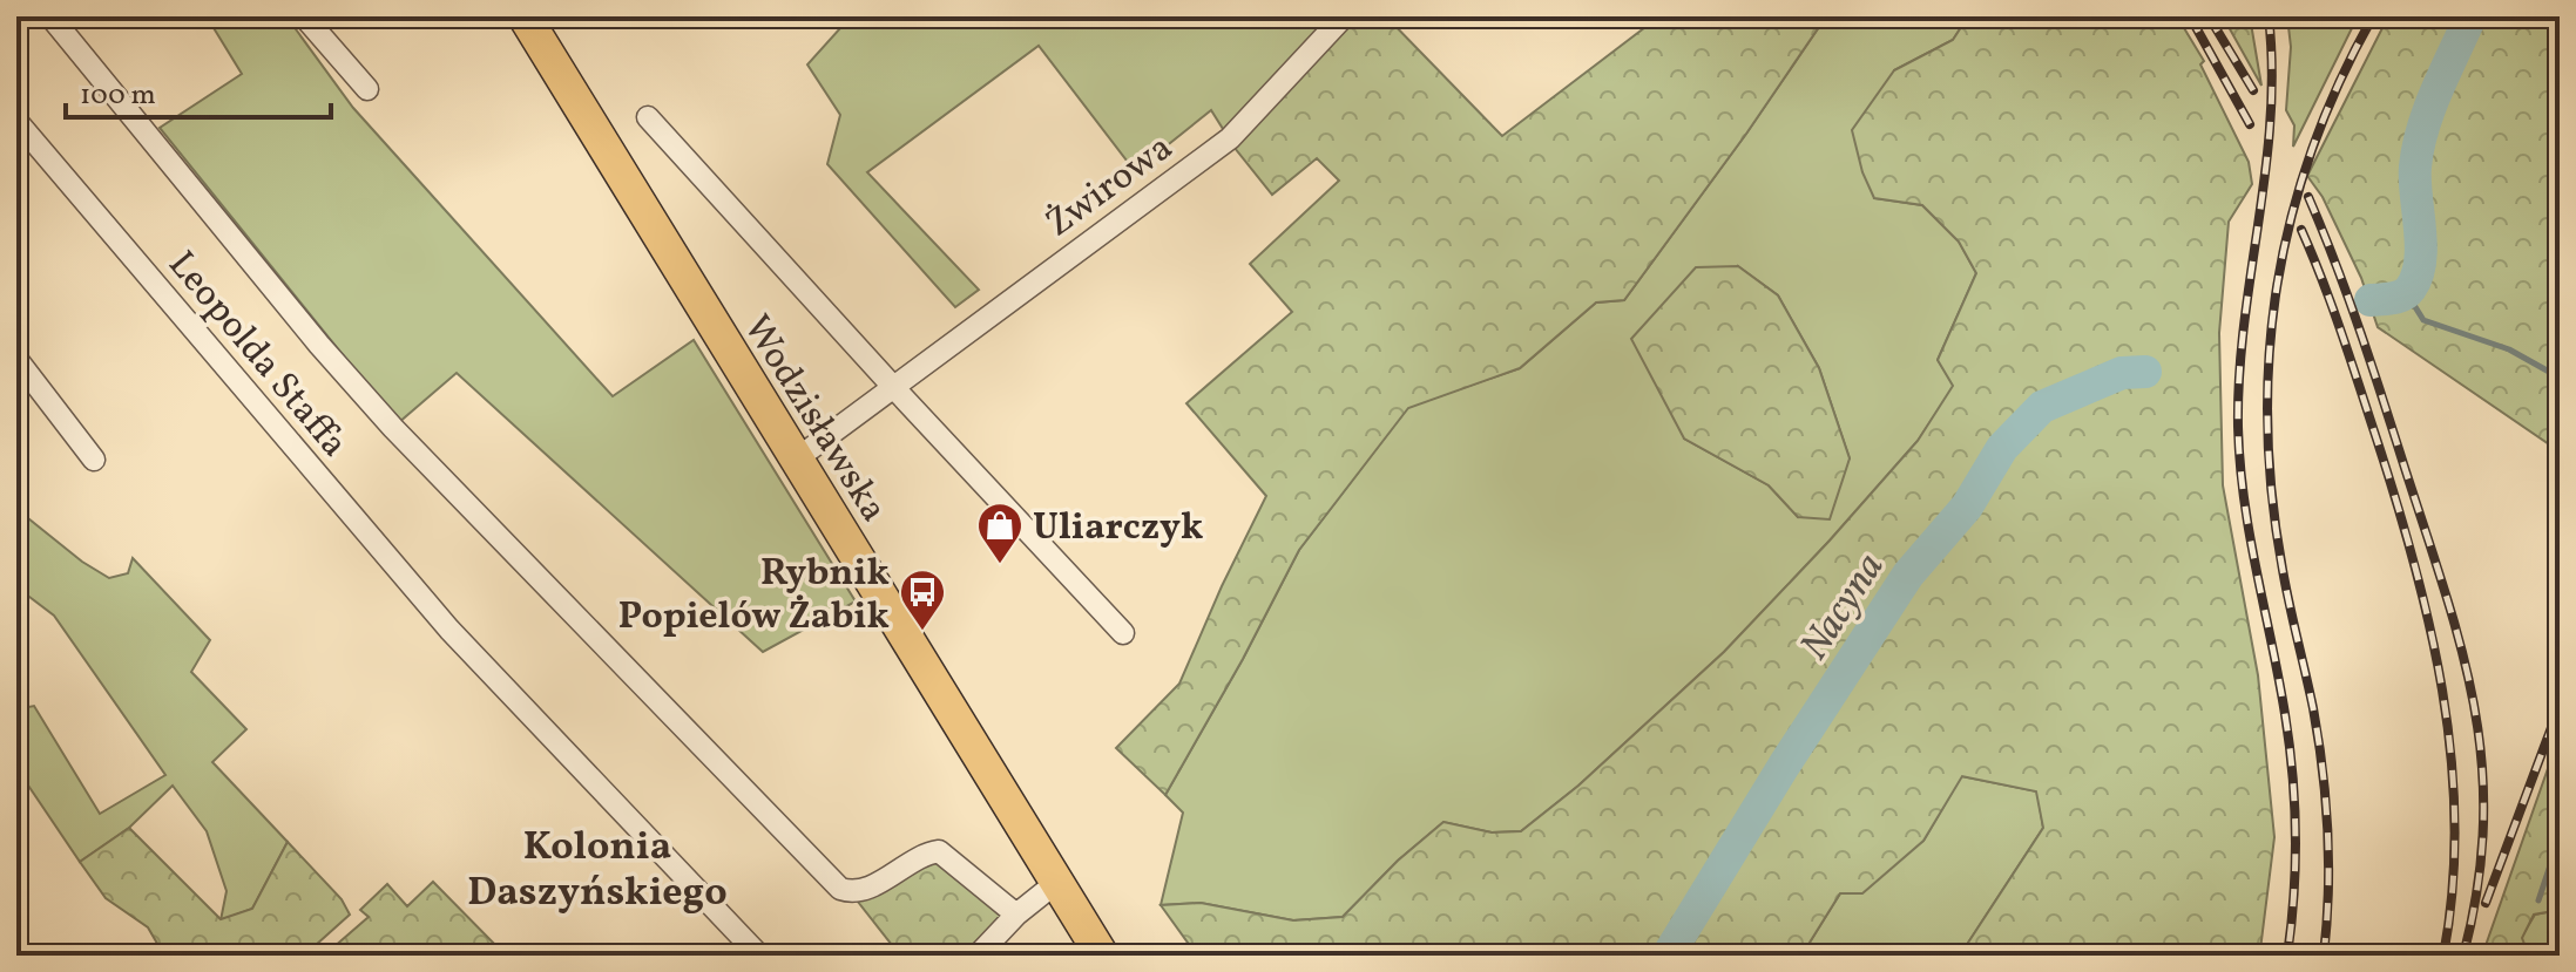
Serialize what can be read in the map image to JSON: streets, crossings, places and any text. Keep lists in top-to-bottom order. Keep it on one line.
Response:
{"streets":{"main road":["Wodzisławska"],"street":["Żwirowa","Leopolda Staffa"]},"crossings":[["Żwirowa","Wodzisławska"]],"districts":["Kolonia Daszyńskiego"],"water":["Nacyna"],"places":{"shop":["Uliarczyk"],"bus stop":["Rybnik Popielów Żabik"]},"scale_bar":"100 m"}
